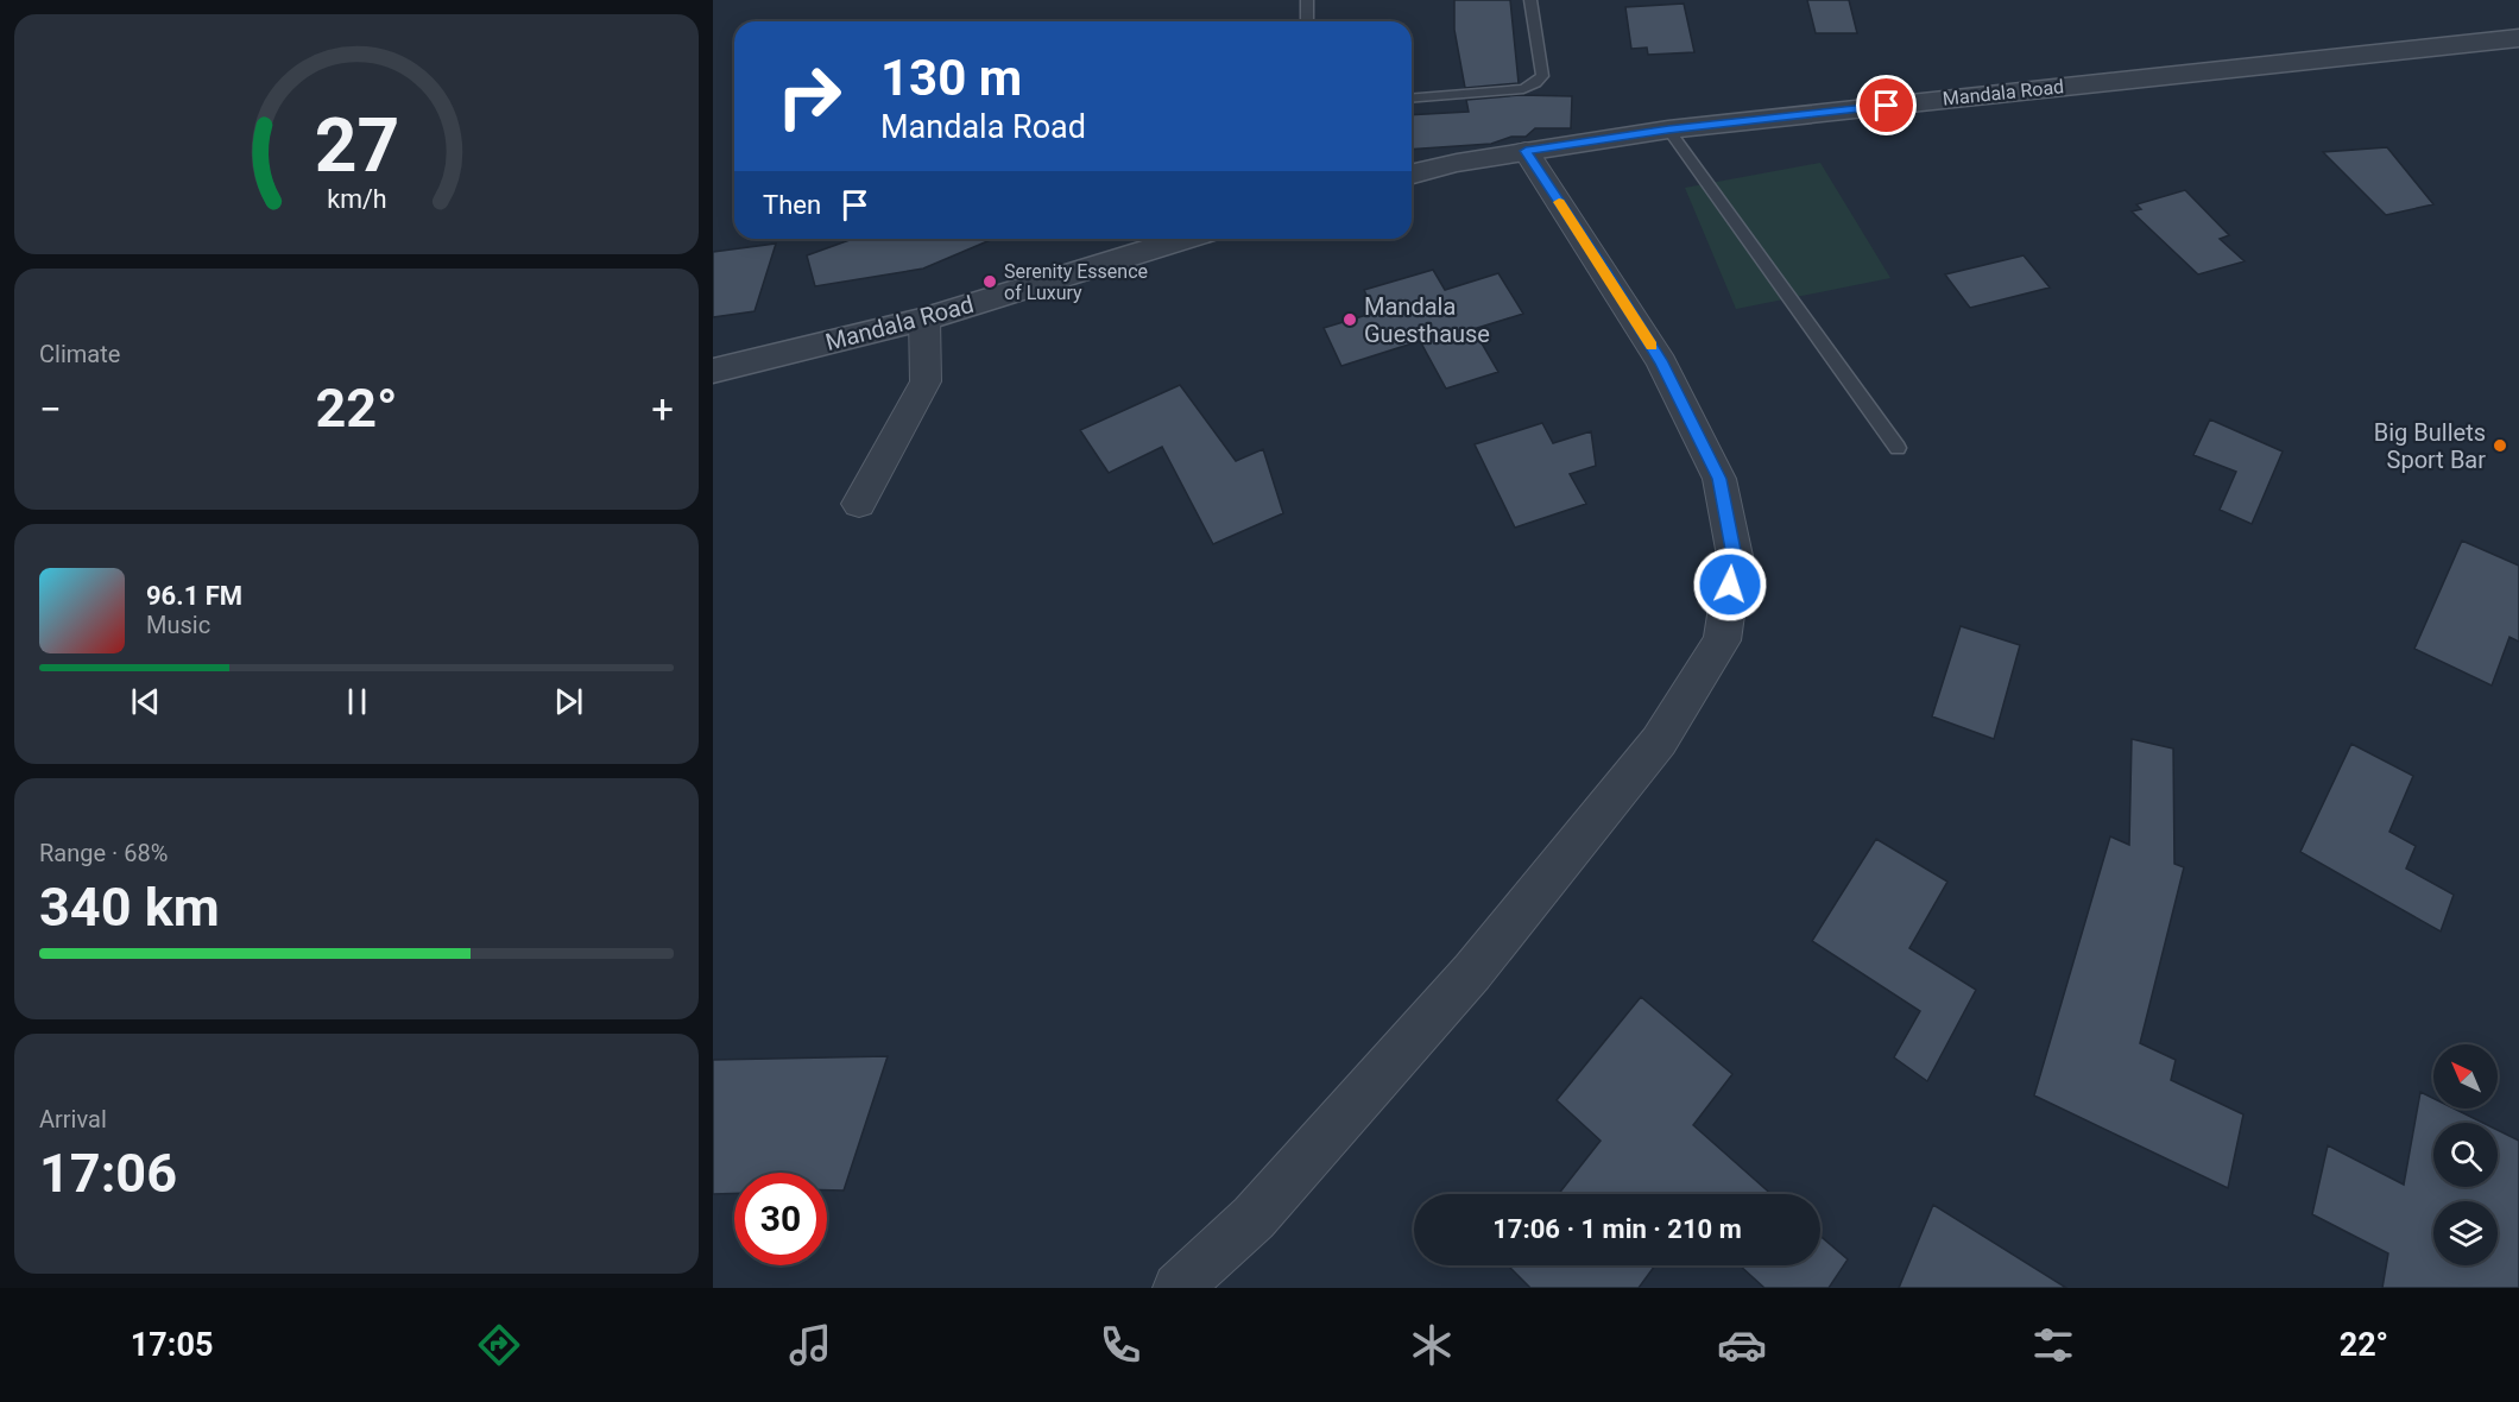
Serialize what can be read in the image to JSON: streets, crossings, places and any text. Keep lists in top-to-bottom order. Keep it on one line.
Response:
{"streets":{"street":["Mandala Road"]},"places":["Serenity Essence of Luxury","Mandala Guesthause","Big Bullets Sport Bar"],"north":"top left","page":{"turn":["130 m","Mandala Road"],"then":"Then","tile":["Climate",["Range · 68%","340 km"],["Arrival","17:06"]],"heat":["−","22°","+"],"song":["96.1 FM","Music"],"limit":"30","trip":"17:06 · 1 min · 210 m","tabs":["17:05","22°"],"gauge":["27","km/h"]}}
